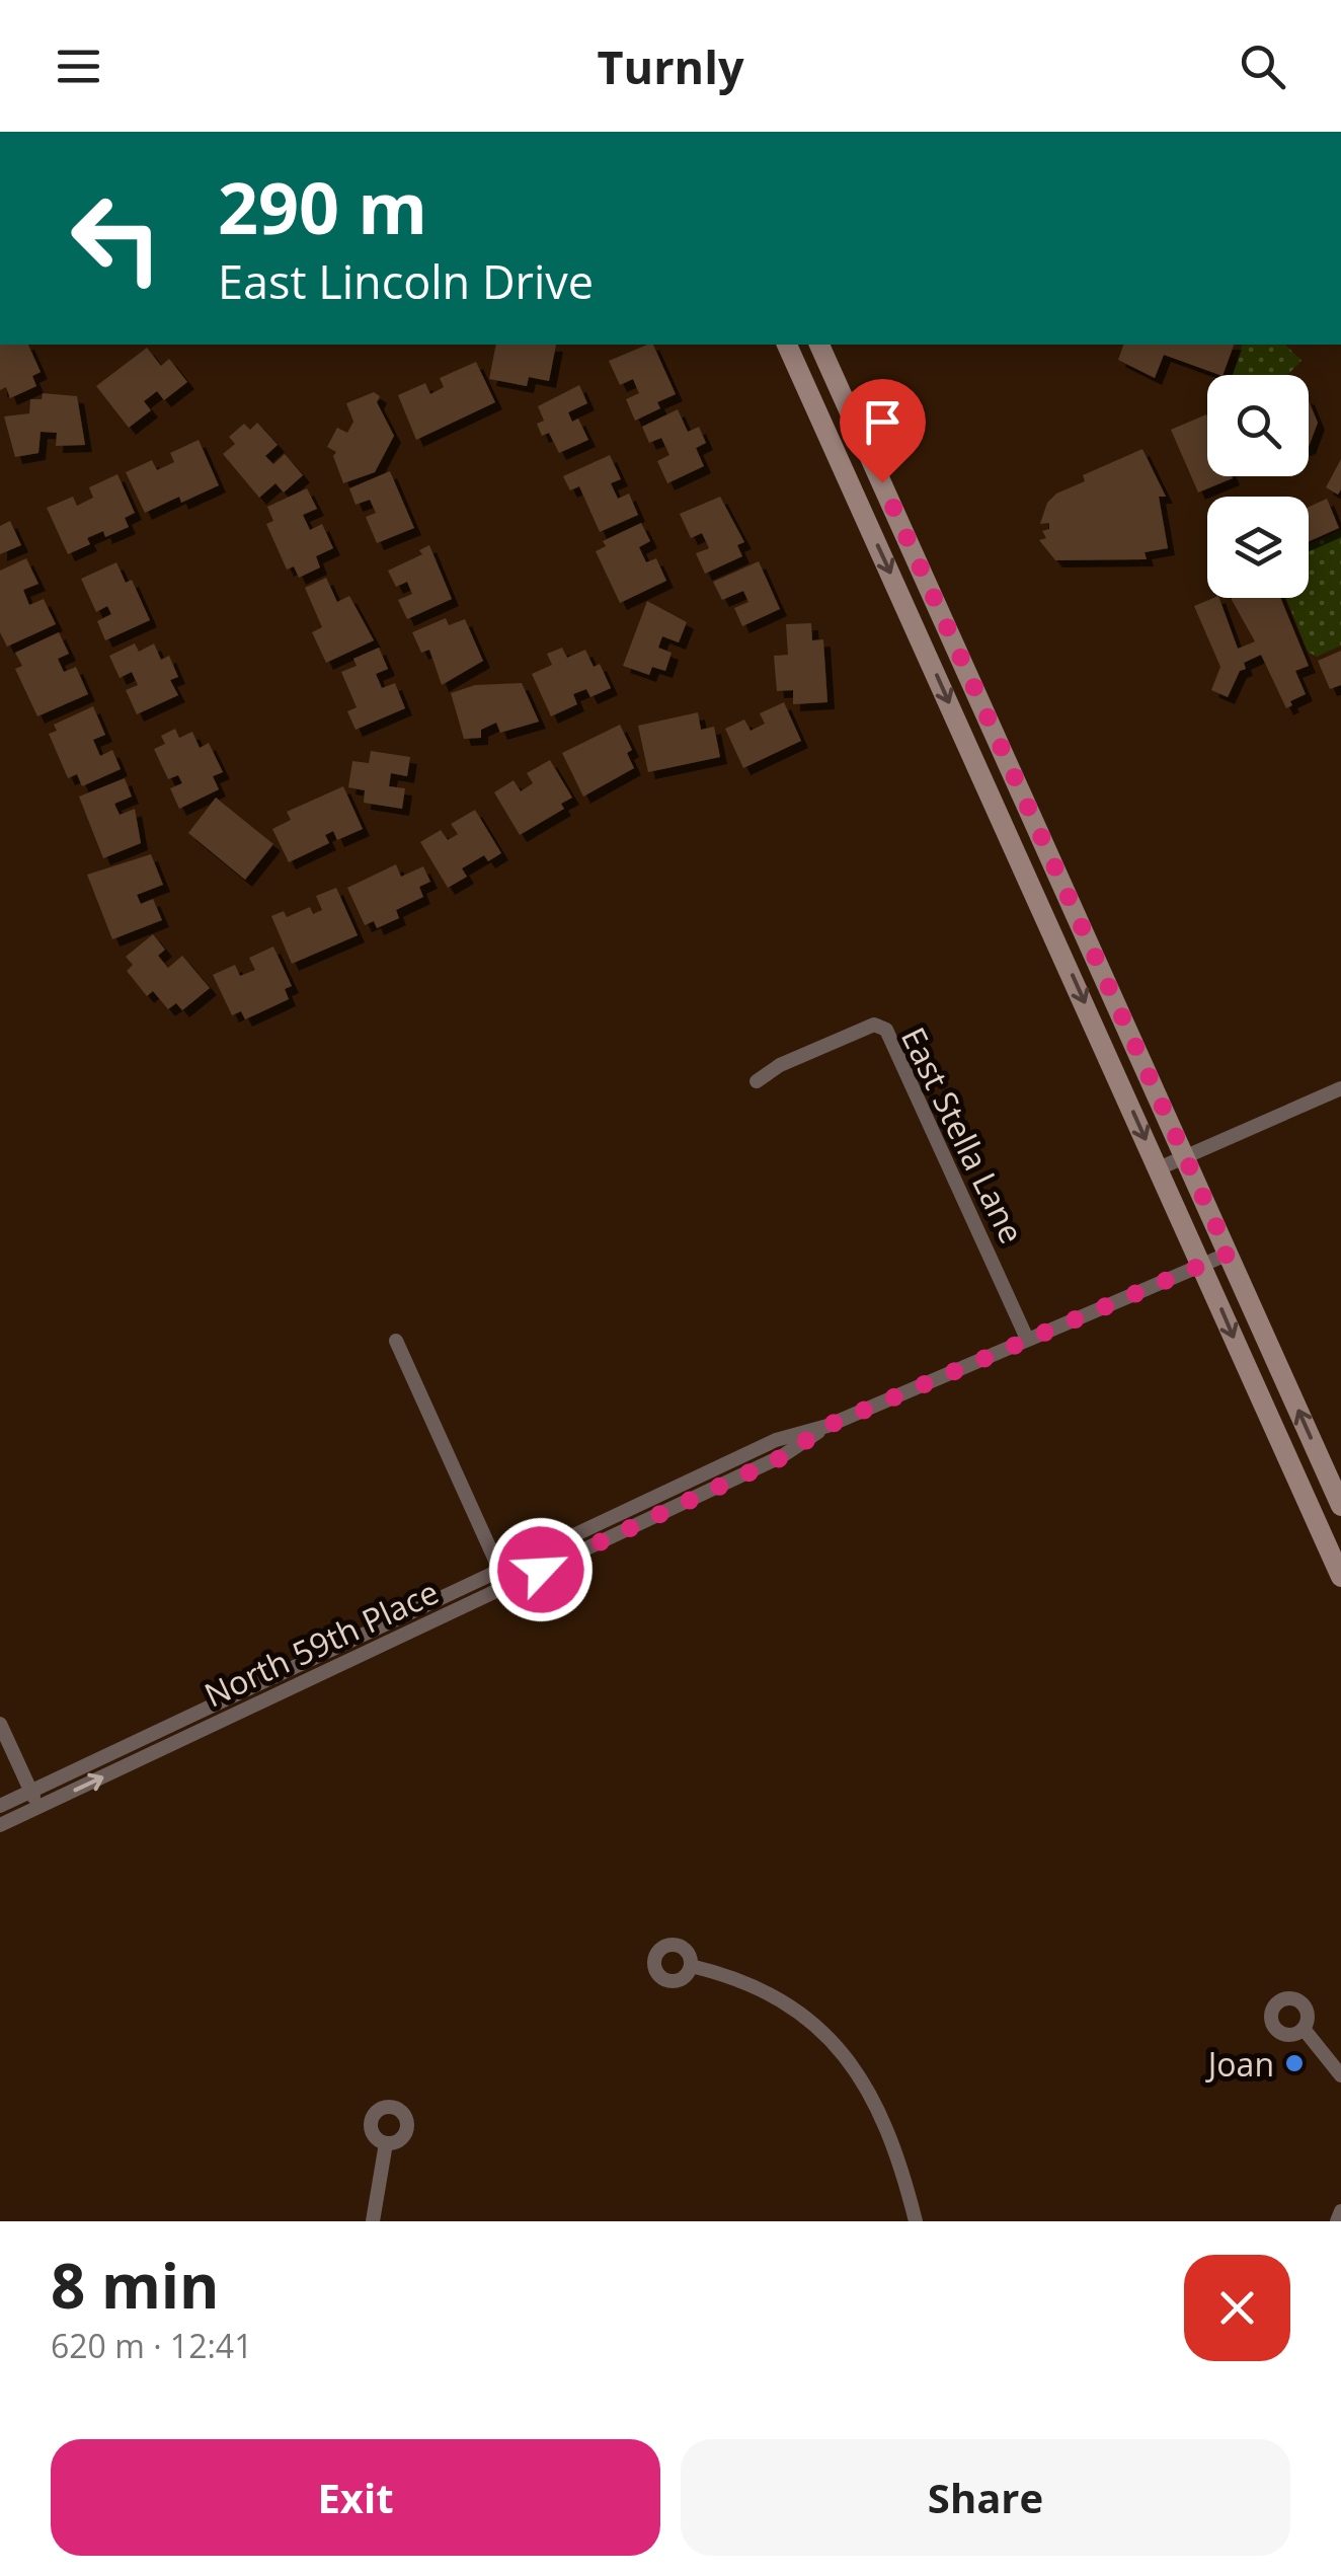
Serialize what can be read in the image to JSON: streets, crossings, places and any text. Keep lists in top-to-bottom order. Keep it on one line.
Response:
{"streets":{"street":["East Stella Lane","North 59th Place"]},"crossings":[["East Stella Lane","North 59th Place"]],"places":["Joan"],"page":{"header":"Turnly","turn":["290 m","East Lincoln Drive"],"heading":["8 min","620 m · 12:41"],"buttons":["Exit","Share"]}}
